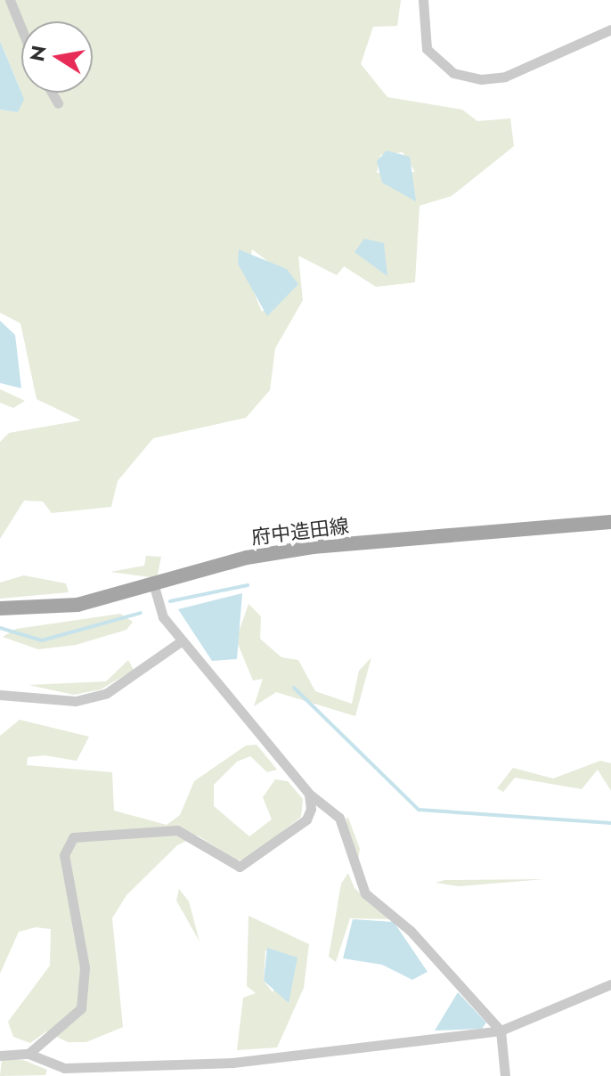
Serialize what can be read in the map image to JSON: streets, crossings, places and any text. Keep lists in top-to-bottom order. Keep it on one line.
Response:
{"streets":{"main road":["府中造田線"]},"north":"left"}
